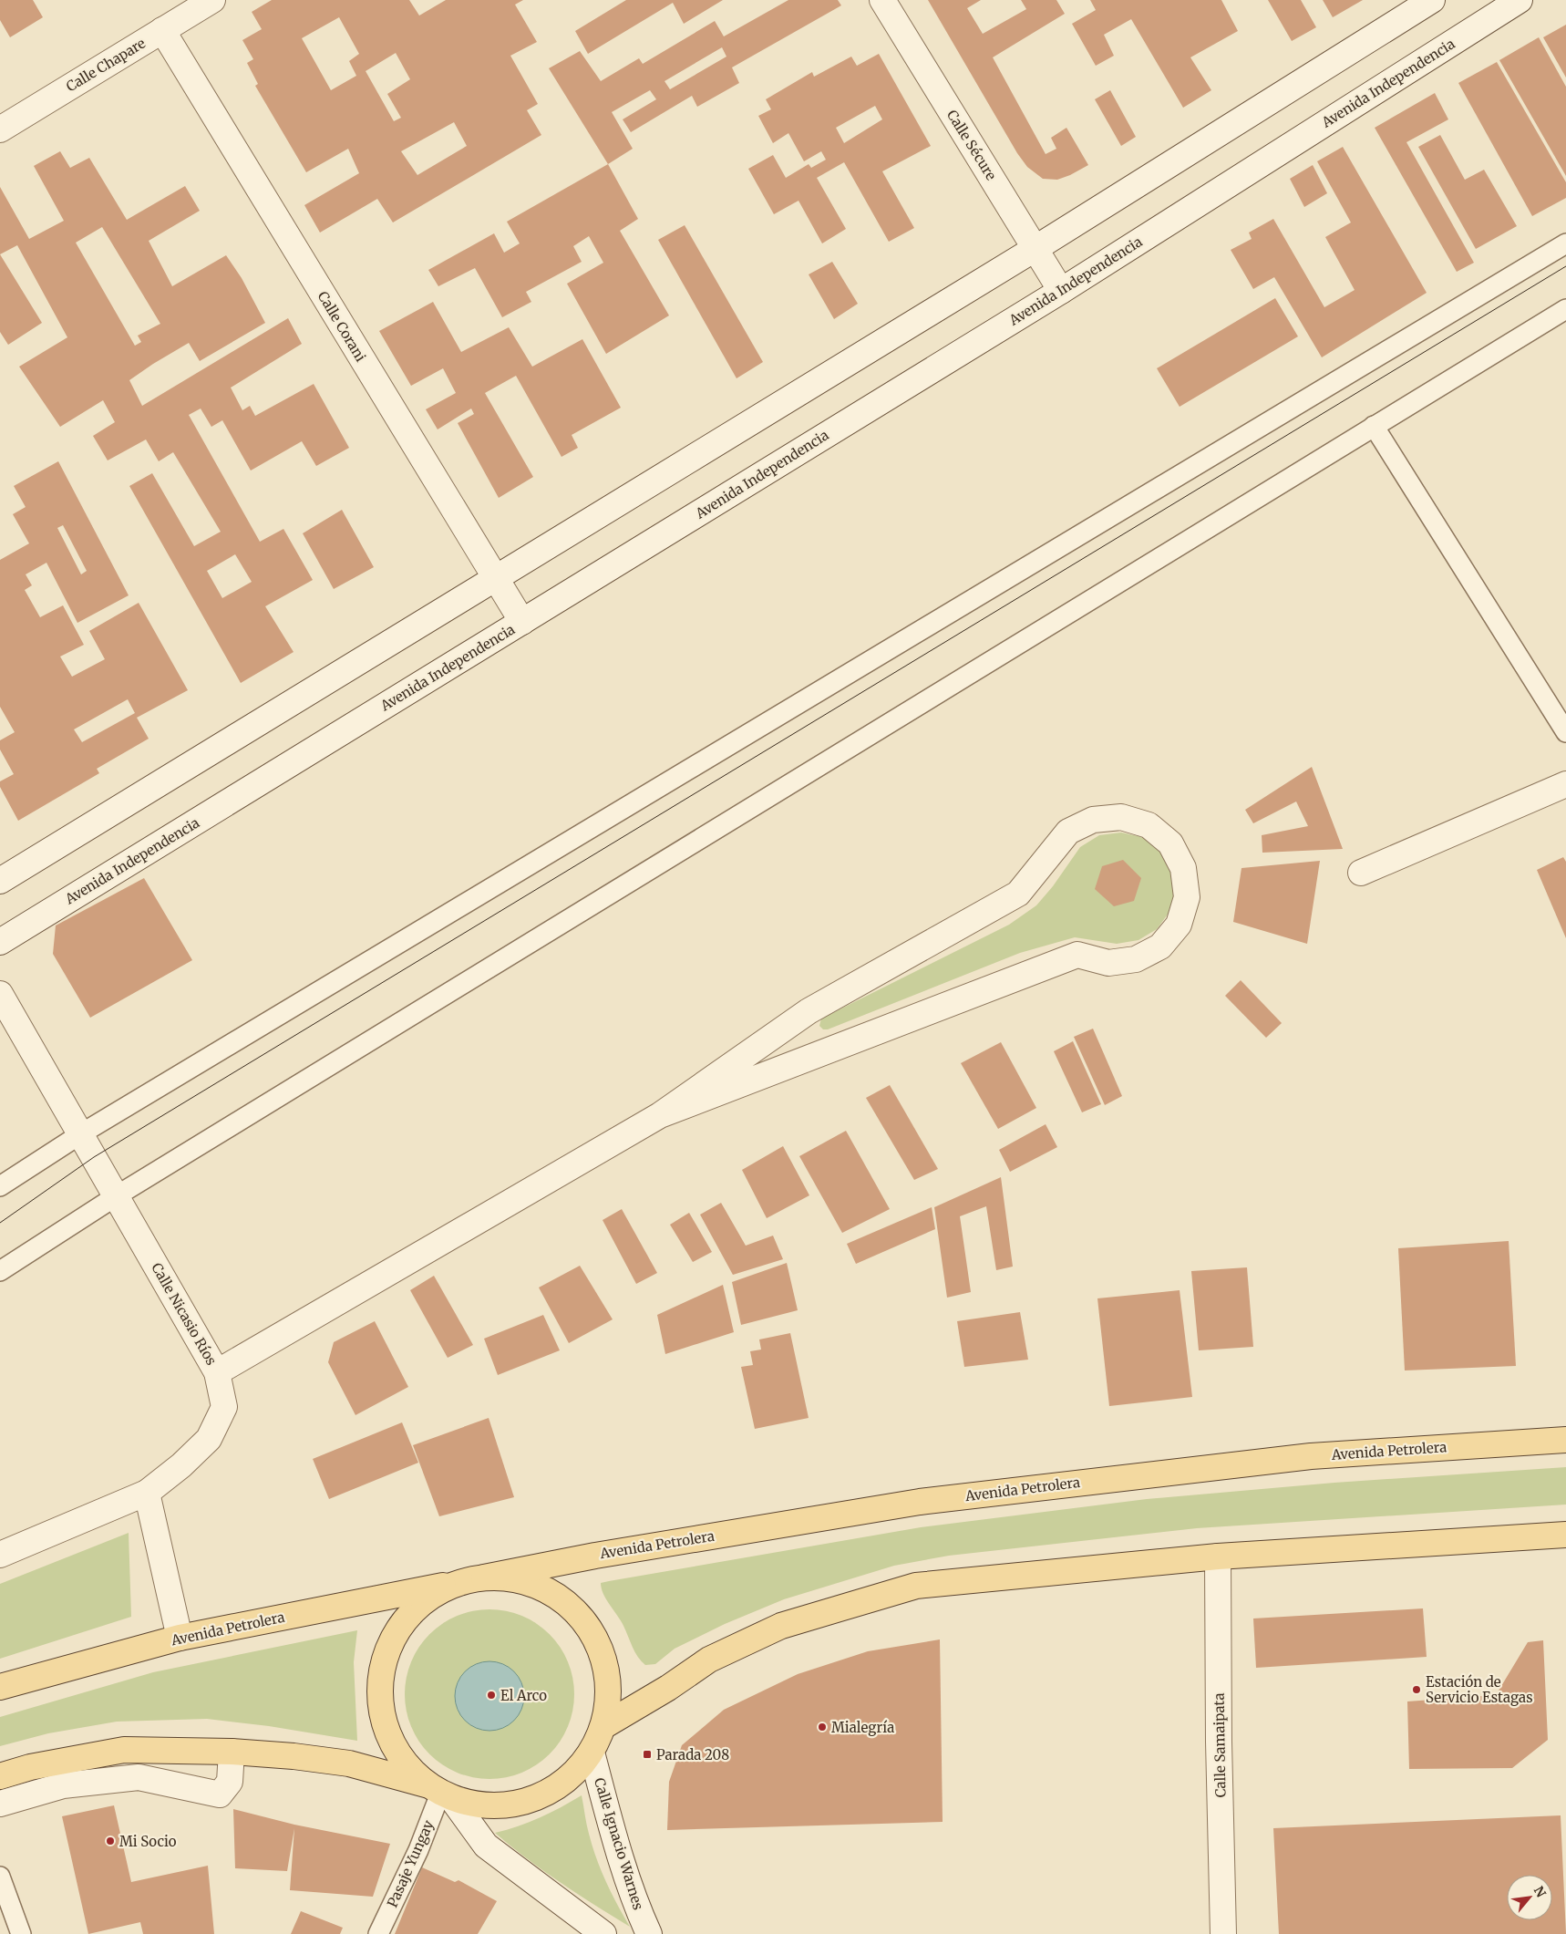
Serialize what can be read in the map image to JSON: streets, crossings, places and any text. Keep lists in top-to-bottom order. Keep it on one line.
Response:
{"streets":{"main road":["Avenida Petrolera"],"street":["Calle Chapare","Avenida Independencia","Calle Sécure","Calle Corani","Calle Nicasio Ríos","Calle Samaipata","Calle Ignacio Warnes"],"lane":["Pasaje Yungay"]},"crossings":[["Calle Chapare","Calle Corani"],["Avenida Independencia","Calle Sécure"],["Avenida Independencia","Calle Corani"]],"places":{"other":["Estación de Servicio Estagas","El Arco","Mialegría","Mi Socio"],"transit":["Parada 208"]},"north":"top right"}
